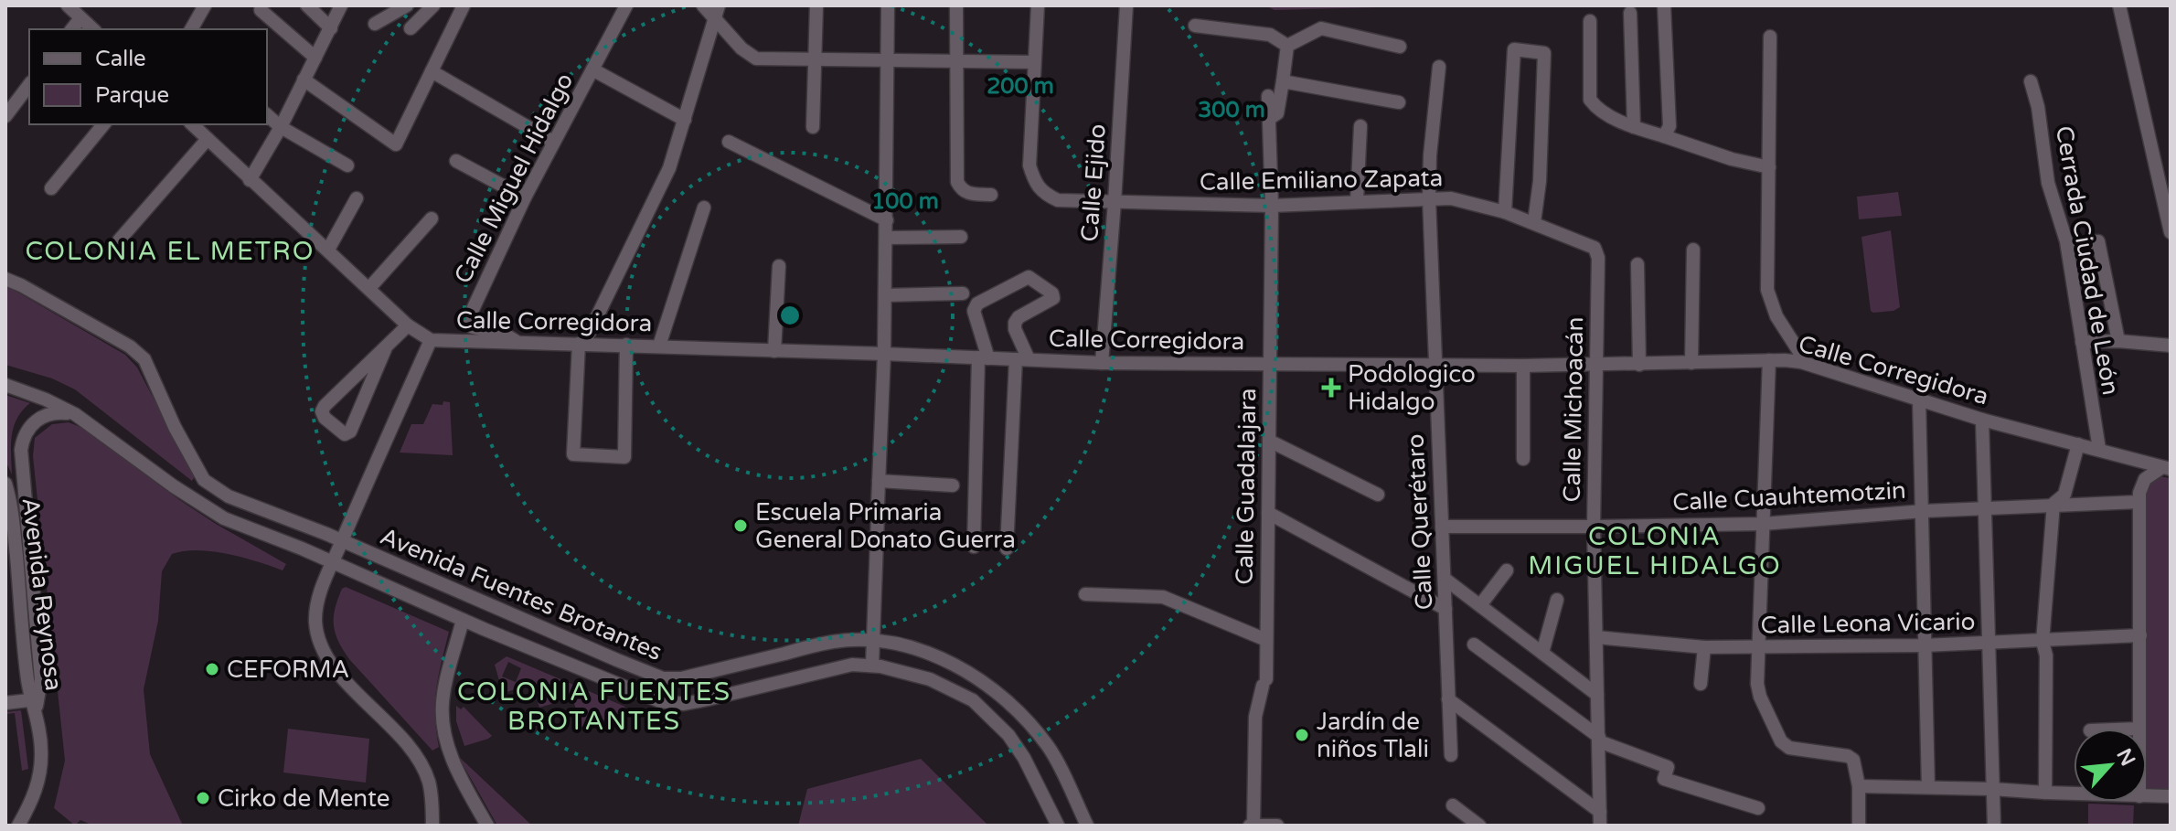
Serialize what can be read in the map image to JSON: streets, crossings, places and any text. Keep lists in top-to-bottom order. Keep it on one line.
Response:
{"streets":{"street":["Calle Miguel Hidalgo","Calle Emiliano Zapata","Calle Ejido","Cerrada Ciudad de León","Calle Corregidora","Calle Michoacán","Calle Guadalajara","Calle Cuauhtemotzin","Calle Querétaro","Avenida Reynosa","Avenida Fuentes Brotantes","Calle Leona Vicario"]},"crossings":[["Calle Miguel Hidalgo","Calle Corregidora"],["Calle Emiliano Zapata","Calle Ejido"],["Calle Emiliano Zapata","Calle Michoacán"],["Calle Emiliano Zapata","Calle Guadalajara"],["Calle Emiliano Zapata","Calle Querétaro"],["Calle Ejido","Calle Corregidora"],["Cerrada Ciudad de León","Calle Corregidora"],["Calle Corregidora","Calle Michoacán"],["Calle Corregidora","Calle Guadalajara"],["Calle Corregidora","Calle Querétaro"],["Calle Michoacán","Calle Cuauhtemotzin"],["Calle Michoacán","Calle Leona Vicario"],["Calle Cuauhtemotzin","Calle Querétaro"],["Avenida Reynosa","Avenida Fuentes Brotantes"]],"districts":["COLONIA EL METRO","COLONIA MIGUEL HIDALGO","COLONIA FUENTES BROTANTES"],"places":{"health":["Podologico Hidalgo"],"other":["Escuela Primaria General Donato Guerra","CEFORMA","Jardín de niños Tlali","Cirko de Mente"]},"legend":["Calle","Parque"],"north":"top right","rings":["200 m","300 m","100 m"]}
